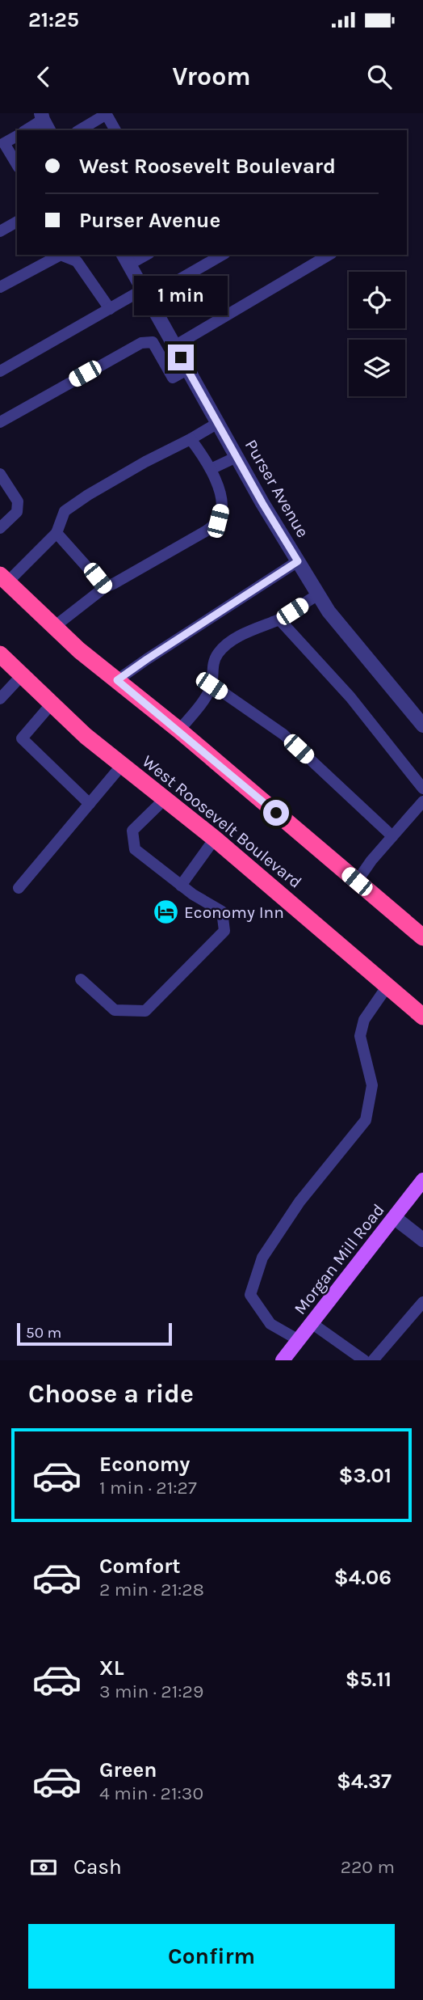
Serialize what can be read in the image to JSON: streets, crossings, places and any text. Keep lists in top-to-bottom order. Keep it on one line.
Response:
{"streets":{"highway":["West Roosevelt Boulevard"],"main road":["Morgan Mill Road"],"street":["Purser Avenue"]},"places":{"hotel":["Economy Inn"]},"scale_bar":"50 m","page":{"status":"21:25","header":"Vroom","banner":["West Roosevelt Boulevard","Purser Avenue"],"bubble":"1 min","scale":"50 m","heading":"Choose a ride","list":[{"name":"Economy","note":"1 min · 21:27","value":"$3.01"},{"name":"Comfort","note":"2 min · 21:28","value":"$4.06"},{"name":"XL","note":"3 min · 21:29","value":"$5.11"},{"name":"Green","note":"4 min · 21:30","value":"$4.37"}],"pay":["Cash","220 m"],"buttons":"Confirm"}}
